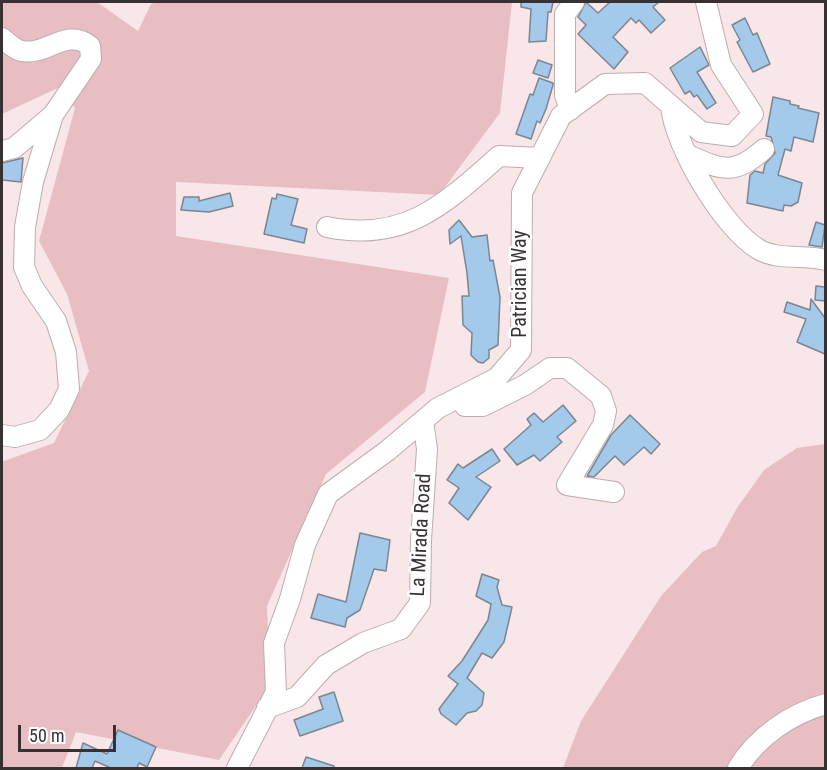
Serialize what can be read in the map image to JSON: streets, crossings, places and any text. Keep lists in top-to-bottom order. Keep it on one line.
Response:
{"streets":{"street":["Patrician Way","La Mirada Road"]},"crossings":[["Patrician Way","La Mirada Road"]],"scale_bar":"50 m"}
